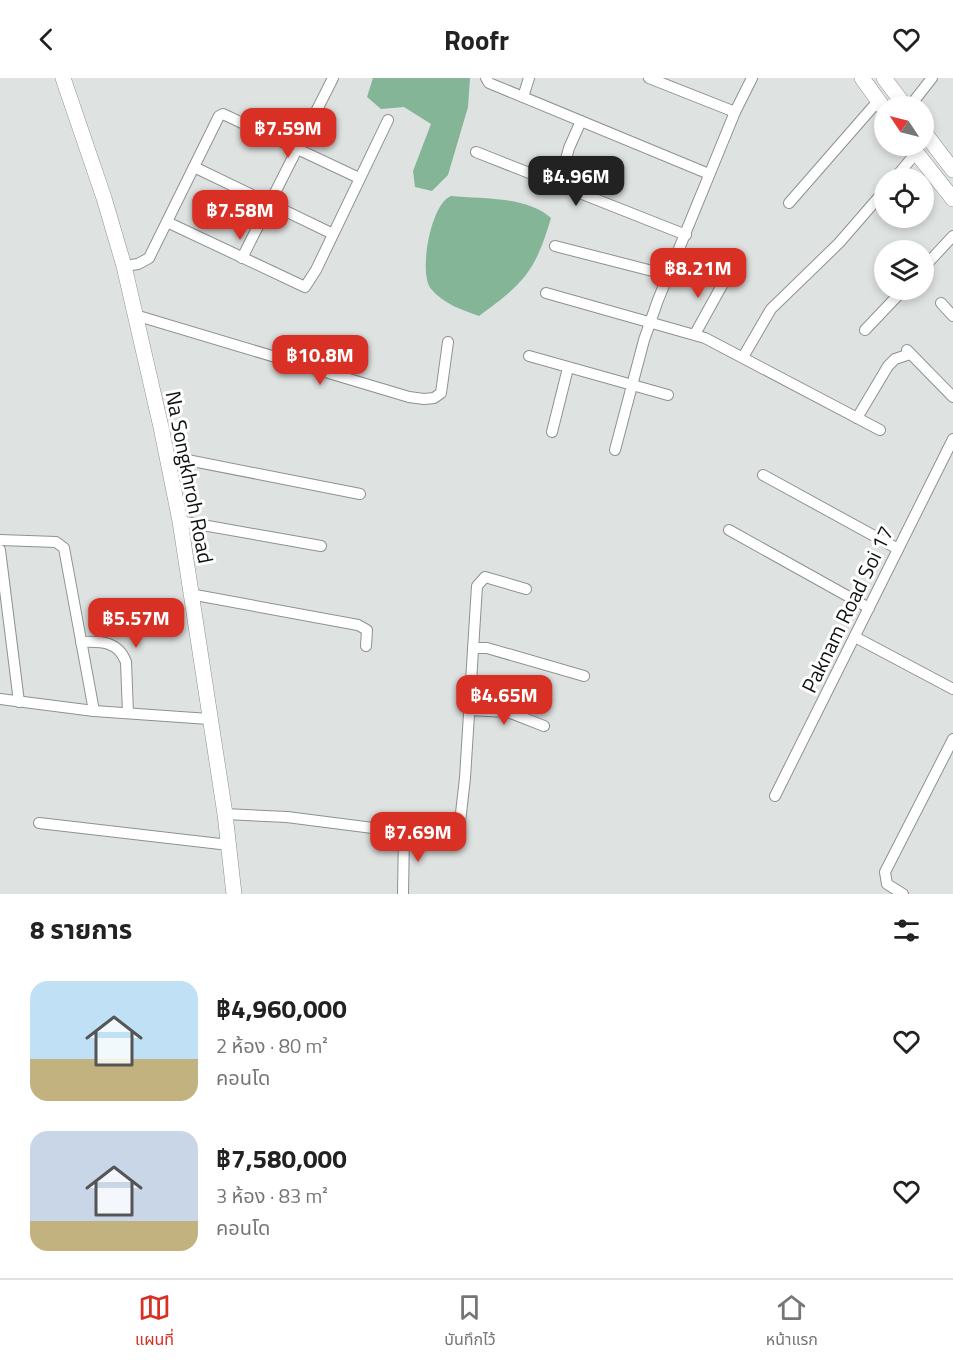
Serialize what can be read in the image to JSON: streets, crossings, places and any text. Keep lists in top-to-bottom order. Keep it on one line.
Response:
{"streets":{"main road":["Na Songkhroh Road"],"street":["Paknam Road Soi 17"]},"north":"top left","page":{"header":"Roofr","price":["฿7.59M","฿4.96M","฿7.58M","฿8.21M","฿10.8M","฿5.57M","฿4.65M","฿7.69M"],"heading":"8 รายการ","list":[{"name":"฿4,960,000","note":"2 ห้อง · 80 m² · คอนโด"},{"name":"฿7,580,000","note":"3 ห้อง · 83 m² · คอนโด"}],"tabs":["แผนที่","บันทึกไว้","หน้าแรก"]}}
